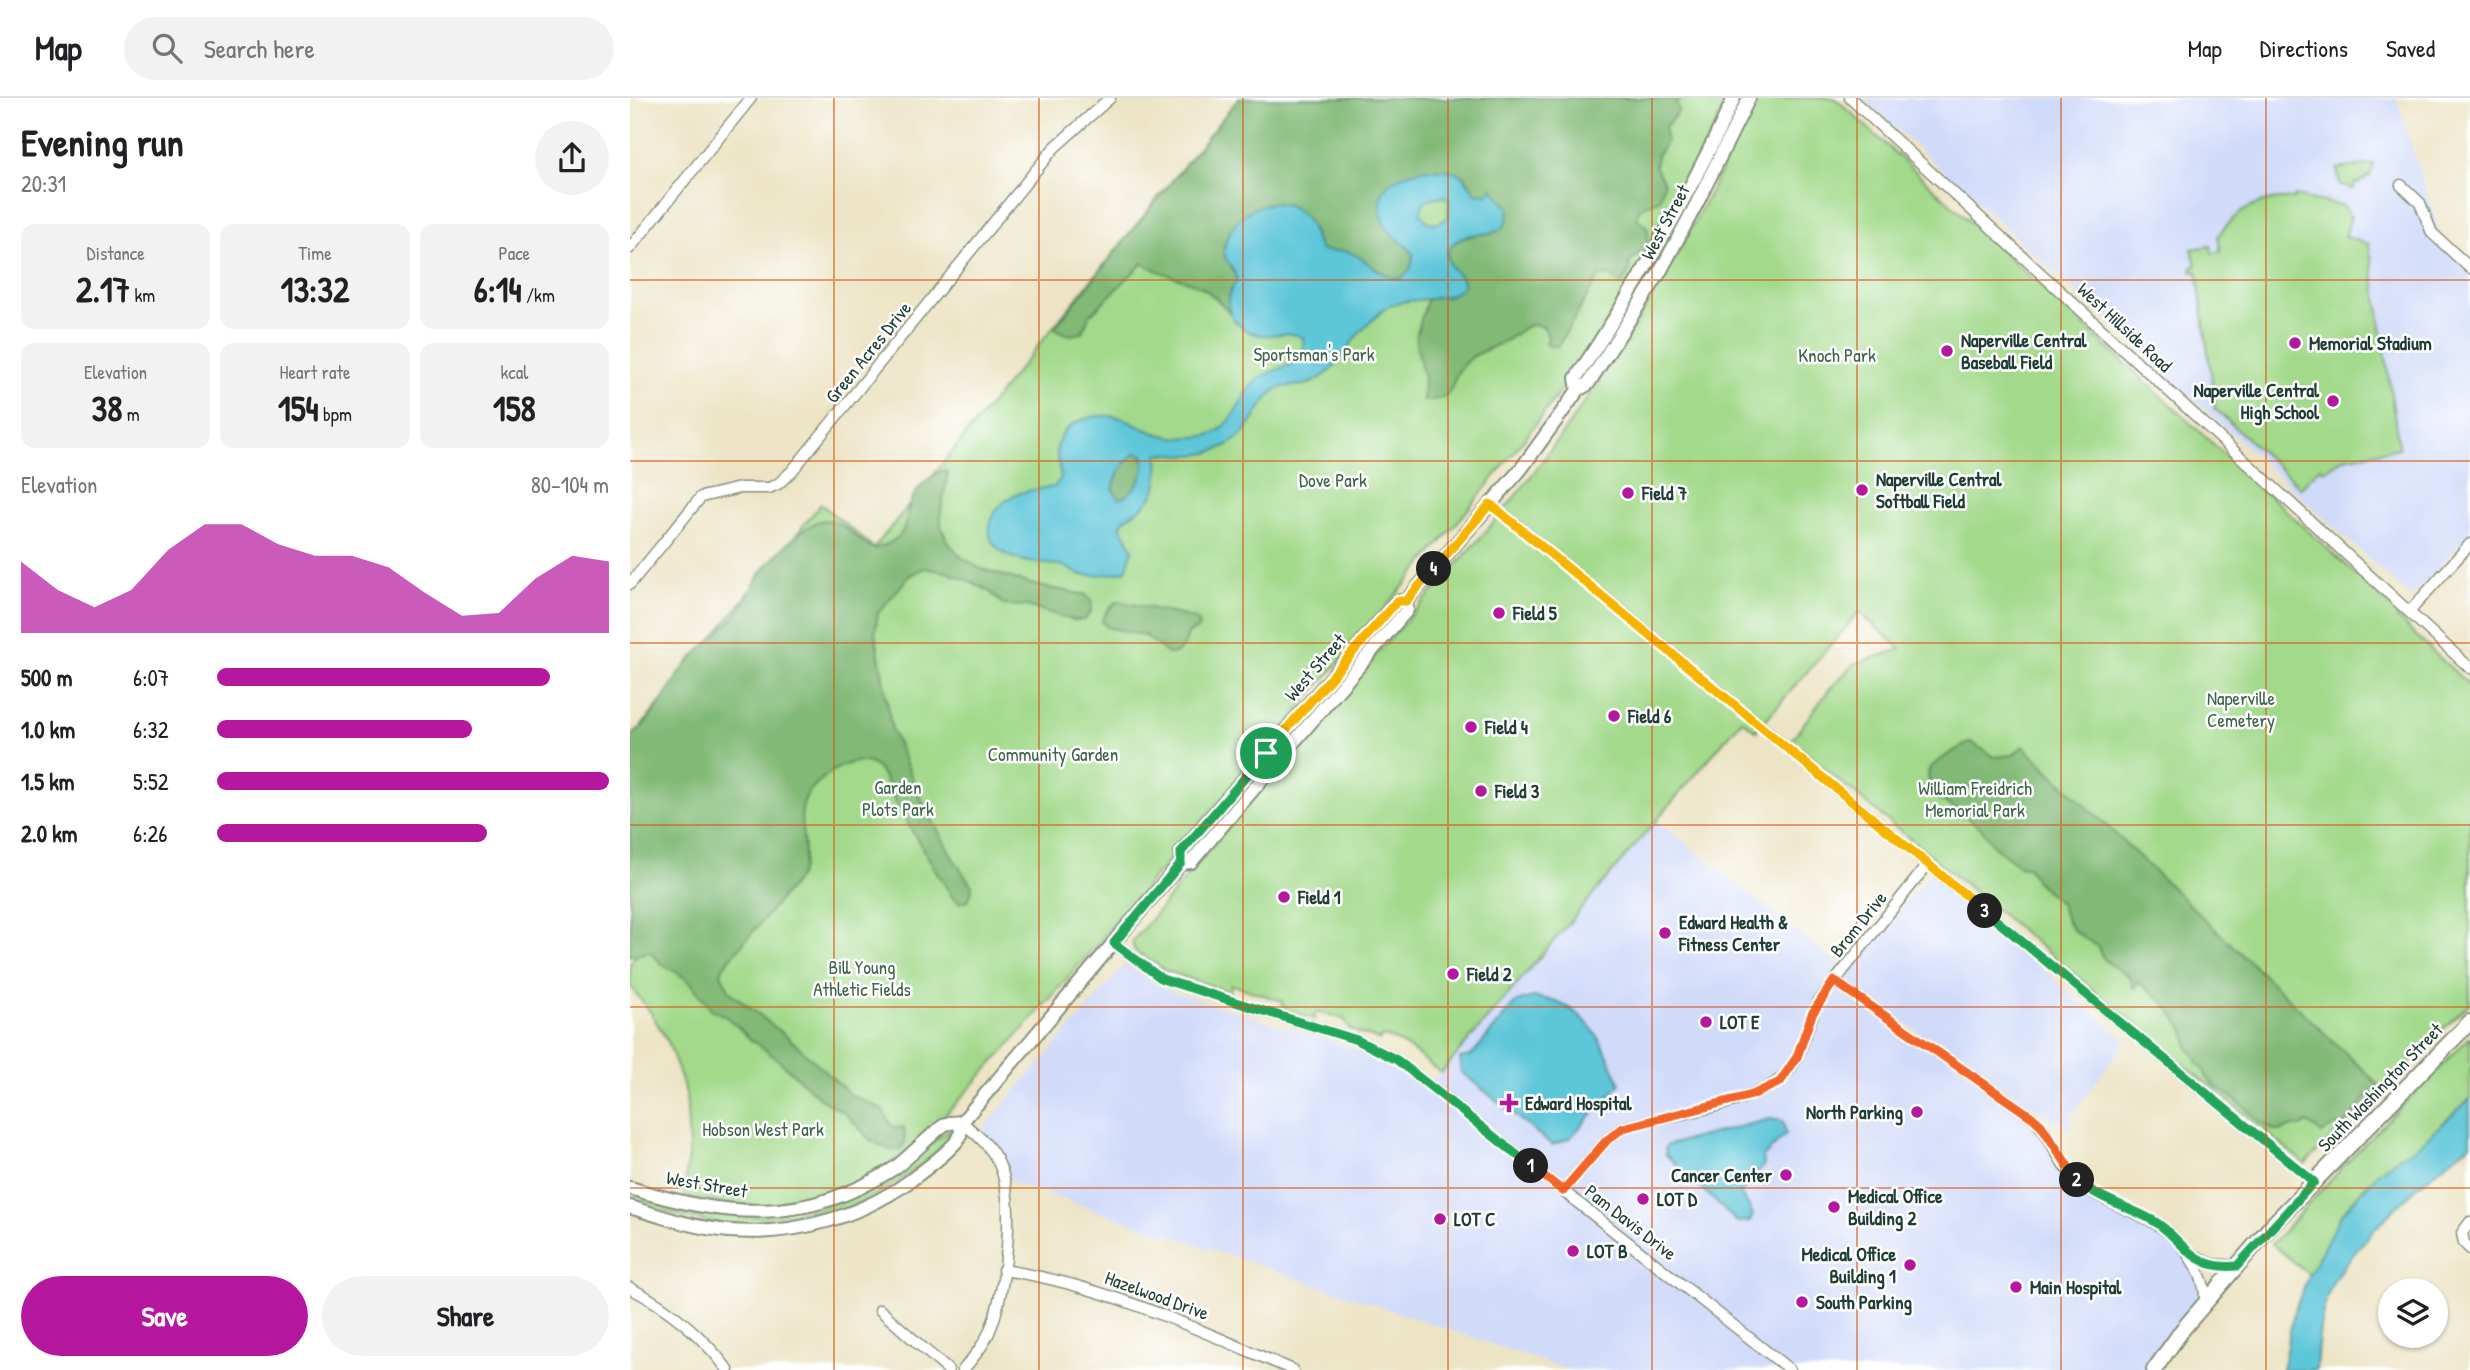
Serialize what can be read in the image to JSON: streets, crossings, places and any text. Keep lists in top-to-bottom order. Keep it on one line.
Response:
{"streets":{"main road":["South Washington Street"],"street":["West Street","West Hillside Road","Green Acres Drive","Brom Drive","Pam Davis Drive","Hazelwood Drive"]},"crossings":[["West Street","Pam Davis Drive"],["Brom Drive","Pam Davis Drive"]],"parks":["Sportsman's Park","Knoch Park","Dove Park","Naperville Cemetery","Community Garden","Garden Plots Park","William Freidrich Memorial Park","Bill Young Athletic Fields","Hobson West Park"],"places":{"other":["Memorial Stadium","Naperville Central Baseball Field","Naperville Central High School","Naperville Central Softball Field","Field 7","Field 5","Field 6","Field 4","Field 3","Field 1","Edward Health & Fitness Center","Field 2","LOT E","North Parking","Cancer Center","LOT D","Medical Office Building 2","LOT C","LOT B","Medical Office Building 1","Main Hospital","South Parking"],"health":["Edward Hospital"]},"page":{"header":"Map","search":"Search here","nav":["Map","Directions","Saved"],"heading":["Evening run","20:31"],"stats":[["Distance","2.17 km"],["Time","13:32"],["Pace","6:14 /km"],["Elevation","38 m"],["Heart rate","154 bpm"],["kcal","158"]],"chart":["Elevation","80–104 m"],"pins":["4","3","1","2"],"list":[{"name":"500 m","note":"6:07"},{"name":"1.0 km","note":"6:32"},{"name":"1.5 km","note":"5:52"},{"name":"2.0 km","note":"6:26"}],"buttons":["Save","Share"]}}
